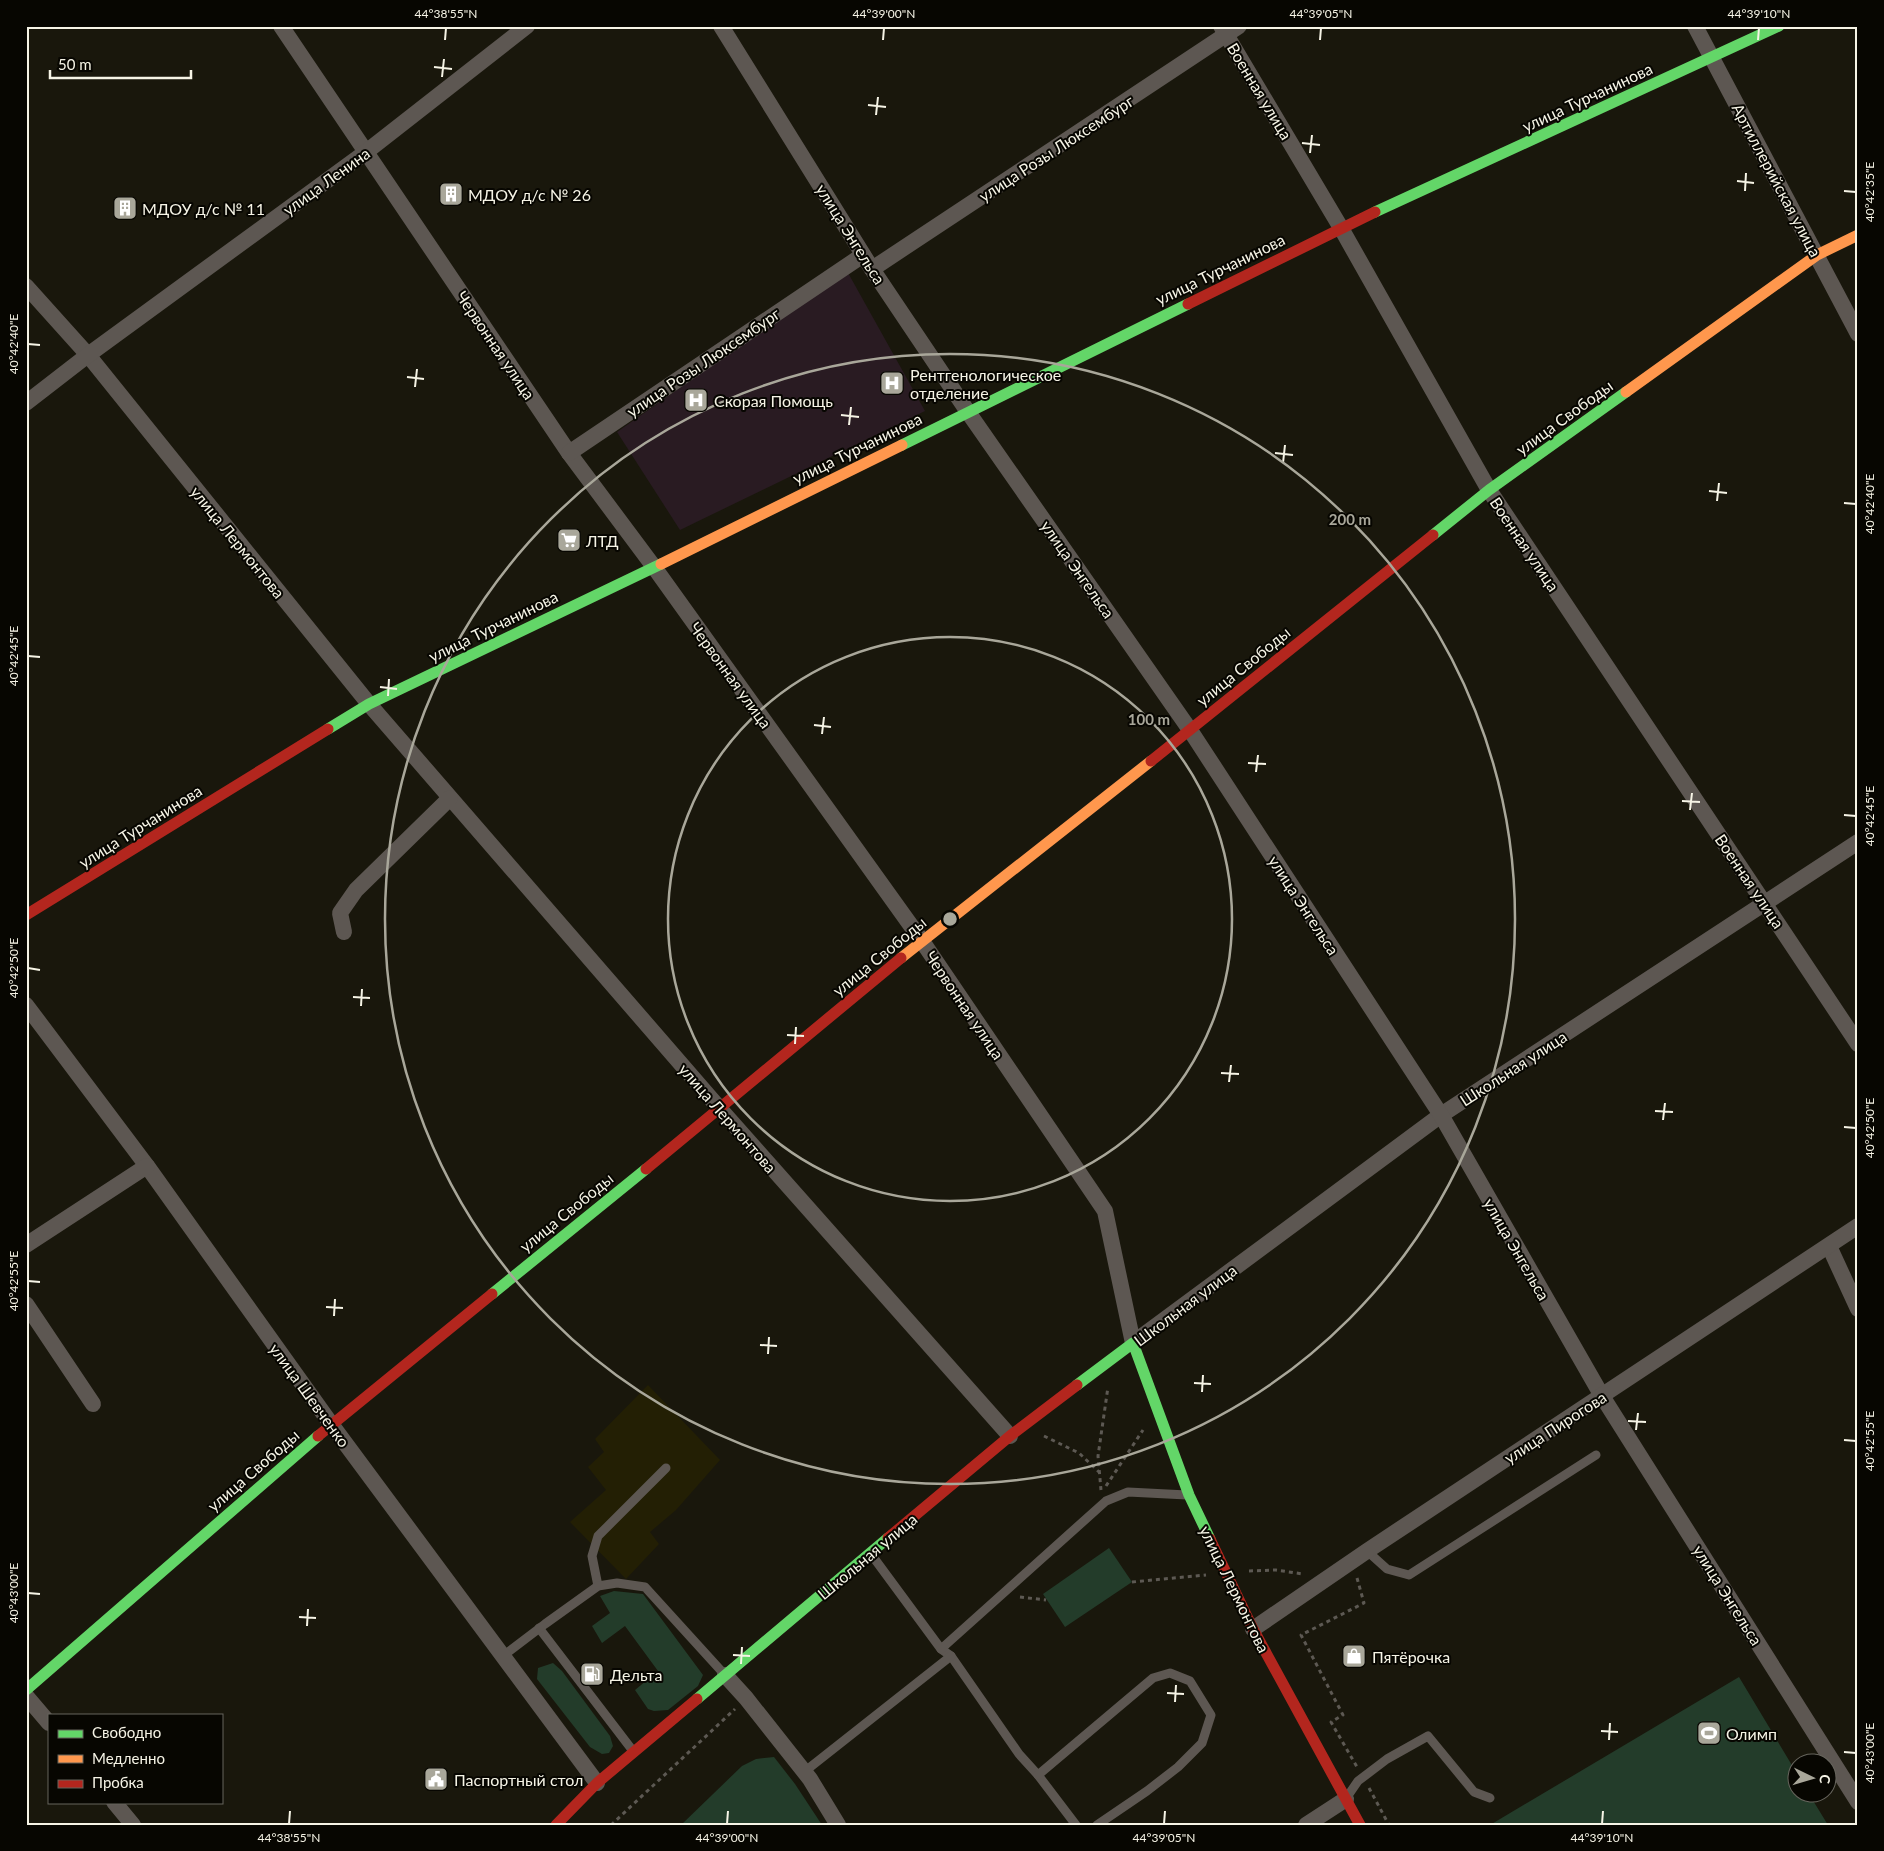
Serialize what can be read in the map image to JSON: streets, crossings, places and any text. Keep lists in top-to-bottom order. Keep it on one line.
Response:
{"streets":{"street":["Военная улица","улица Турчанинова","улица Розы Люксембург","Артиллерийская улица","улица Ленина","улица Энгельса","Червонная улица","улица Свободы","улица Лермонтова","Школьная улица","улица Шевченко","улица Пирогова"]},"crossings":[["Военная улица","улица Турчанинова"],["Военная улица","улица Розы Люксембург"],["Военная улица","улица Свободы"],["Военная улица","Школьная улица"],["улица Турчанинова","Артиллерийская улица"],["улица Турчанинова","улица Энгельса"],["улица Турчанинова","Червонная улица"],["улица Турчанинова","улица Лермонтова"],["улица Розы Люксембург","улица Энгельса"],["улица Розы Люксембург","Червонная улица"],["Артиллерийская улица","улица Свободы"],["улица Ленина","Червонная улица"],["улица Ленина","улица Лермонтова"],["улица Энгельса","улица Свободы"],["улица Энгельса","Школьная улица"],["улица Энгельса","улица Пирогова"],["Червонная улица","улица Свободы"],["Червонная улица","улица Лермонтова"],["Червонная улица","Школьная улица"],["улица Свободы","улица Лермонтова"],["улица Свободы","улица Шевченко"],["улица Лермонтова","Школьная улица"],["улица Лермонтова","улица Пирогова"],["Школьная улица","улица Шевченко"]],"places":{"building":["МДОУ д/с № 26","МДОУ д/с № 11"],"hospital":["Рентгенологическое отделение","Скорая Помощь"],"supermarket":["ЛТД"],"shop":["Пятёрочка"],"fuel station":["Дельта"],"sports":["Олимп"],"public building":["Паспортный стол"]},"legend":["Свободно","Медленно","Пробка"],"scale_bar":"50 m","north":"right","coordinates":["44°38'55\"N","44°39'00\"N","44°39'05\"N","44°39'10\"N","40°42'35\"E","40°42'40\"E","40°42'45\"E","40°42'50\"E","40°42'55\"E","40°43'00\"E"],"rings":["200 m","100 m"]}
